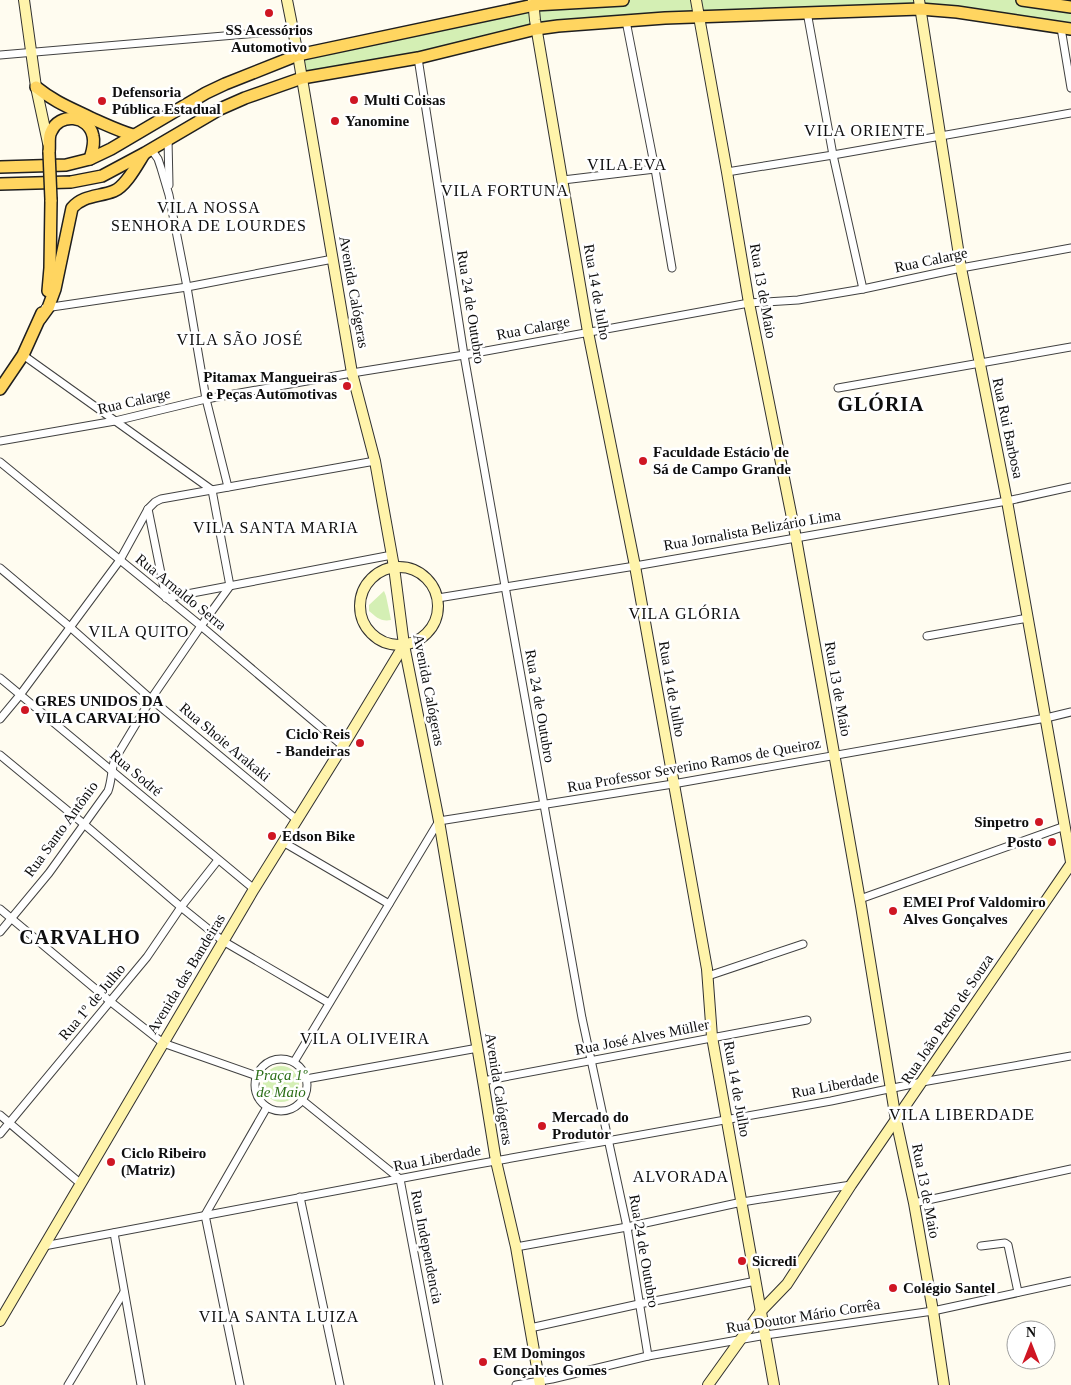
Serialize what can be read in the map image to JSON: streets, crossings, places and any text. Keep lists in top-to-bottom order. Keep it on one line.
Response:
{"streets":{"street":["Rua Calarge","Rua 13 de Maio","Avenida Calógeras","Rua 14 de Julho","Rua 24 de Outubro","Rua Rui Barbosa","Rua Jornalista Belizário Lima","Rua Arnaldo Serra","Rua Shoie Arakaki","Rua Professor Severino Ramos de Queiroz","Rua Sodré","Rua Santo Antônio","Avenida das Bandeiras","Rua 1º de Julho","Rua João Pedro de Souza","Rua José Alves Müller","Rua Liberdade","Rua Independencia","Rua Doutor Mário Corrêa"]},"crossings":[["Rua Calarge","Rua 13 de Maio"],["Rua Calarge","Avenida Calógeras"],["Rua Calarge","Rua 14 de Julho"],["Rua Calarge","Rua 24 de Outubro"],["Rua Calarge","Rua Rui Barbosa"],["Rua 13 de Maio","Rua Jornalista Belizário Lima"],["Rua 13 de Maio","Rua Professor Severino Ramos de Queiroz"],["Rua 13 de Maio","Rua João Pedro de Souza"],["Rua 13 de Maio","Rua Liberdade"],["Rua 13 de Maio","Rua Doutor Mário Corrêa"],["Avenida Calógeras","Rua Professor Severino Ramos de Queiroz"],["Avenida Calógeras","Avenida das Bandeiras"],["Avenida Calógeras","Rua José Alves Müller"],["Avenida Calógeras","Rua Liberdade"],["Avenida Calógeras","Rua Doutor Mário Corrêa"],["Rua 14 de Julho","Rua Jornalista Belizário Lima"],["Rua 14 de Julho","Rua Professor Severino Ramos de Queiroz"],["Rua 14 de Julho","Rua João Pedro de Souza"],["Rua 14 de Julho","Rua José Alves Müller"],["Rua 14 de Julho","Rua Liberdade"],["Rua 14 de Julho","Rua Doutor Mário Corrêa"],["Rua 24 de Outubro","Rua Jornalista Belizário Lima"],["Rua 24 de Outubro","Rua Professor Severino Ramos de Queiroz"],["Rua 24 de Outubro","Rua José Alves Müller"],["Rua 24 de Outubro","Rua Liberdade"],["Rua 24 de Outubro","Rua Doutor Mário Corrêa"],["Rua Rui Barbosa","Rua Jornalista Belizário Lima"],["Rua Rui Barbosa","Rua Professor Severino Ramos de Queiroz"],["Rua Rui Barbosa","Rua João Pedro de Souza"],["Rua Arnaldo Serra","Rua Santo Antônio"],["Rua Arnaldo Serra","Avenida das Bandeiras"],["Rua Shoie Arakaki","Rua Santo Antônio"],["Rua Shoie Arakaki","Avenida das Bandeiras"],["Rua Sodré","Rua Santo Antônio"],["Rua Sodré","Avenida das Bandeiras"],["Rua Sodré","Rua 1º de Julho"],["Avenida das Bandeiras","Rua Liberdade"],["Rua João Pedro de Souza","Rua Liberdade"],["Rua João Pedro de Souza","Rua Doutor Mário Corrêa"],["Rua Liberdade","Rua Independencia"]],"districts":["VILA ORIENTE","VILA EVA","VILA FORTUNA","VILA NOSSA SENHORA DE LOURDES","VILA SÃO JOSÉ","GLÓRIA","VILA SANTA MARIA","VILA GLÓRIA","VILA QUITO","CARVALHO","VILA OLIVEIRA","VILA LIBERDADE","ALVORADA","VILA SANTA LUIZA"],"parks":["Praça 1º de Maio"],"places":["SS Acessórios Automotivo","Multi Coisas","Defensoria Pública Estadual","Yanomine","Pitamax Mangueiras e Peças Automotivas","Faculdade Estácio de Sá de Campo Grande","GRES UNIDOS DA VILA CARVALHO","Ciclo Reis - Bandeiras","Sinpetro","Edson Bike","Posto","EMEI Prof Valdomiro Alves Gonçalves","Mercado do Produtor","Ciclo Ribeiro (Matriz)","Sicredi","Colégio Santel","EM Domingos Gonçalves Gomes"],"north":"top"}
